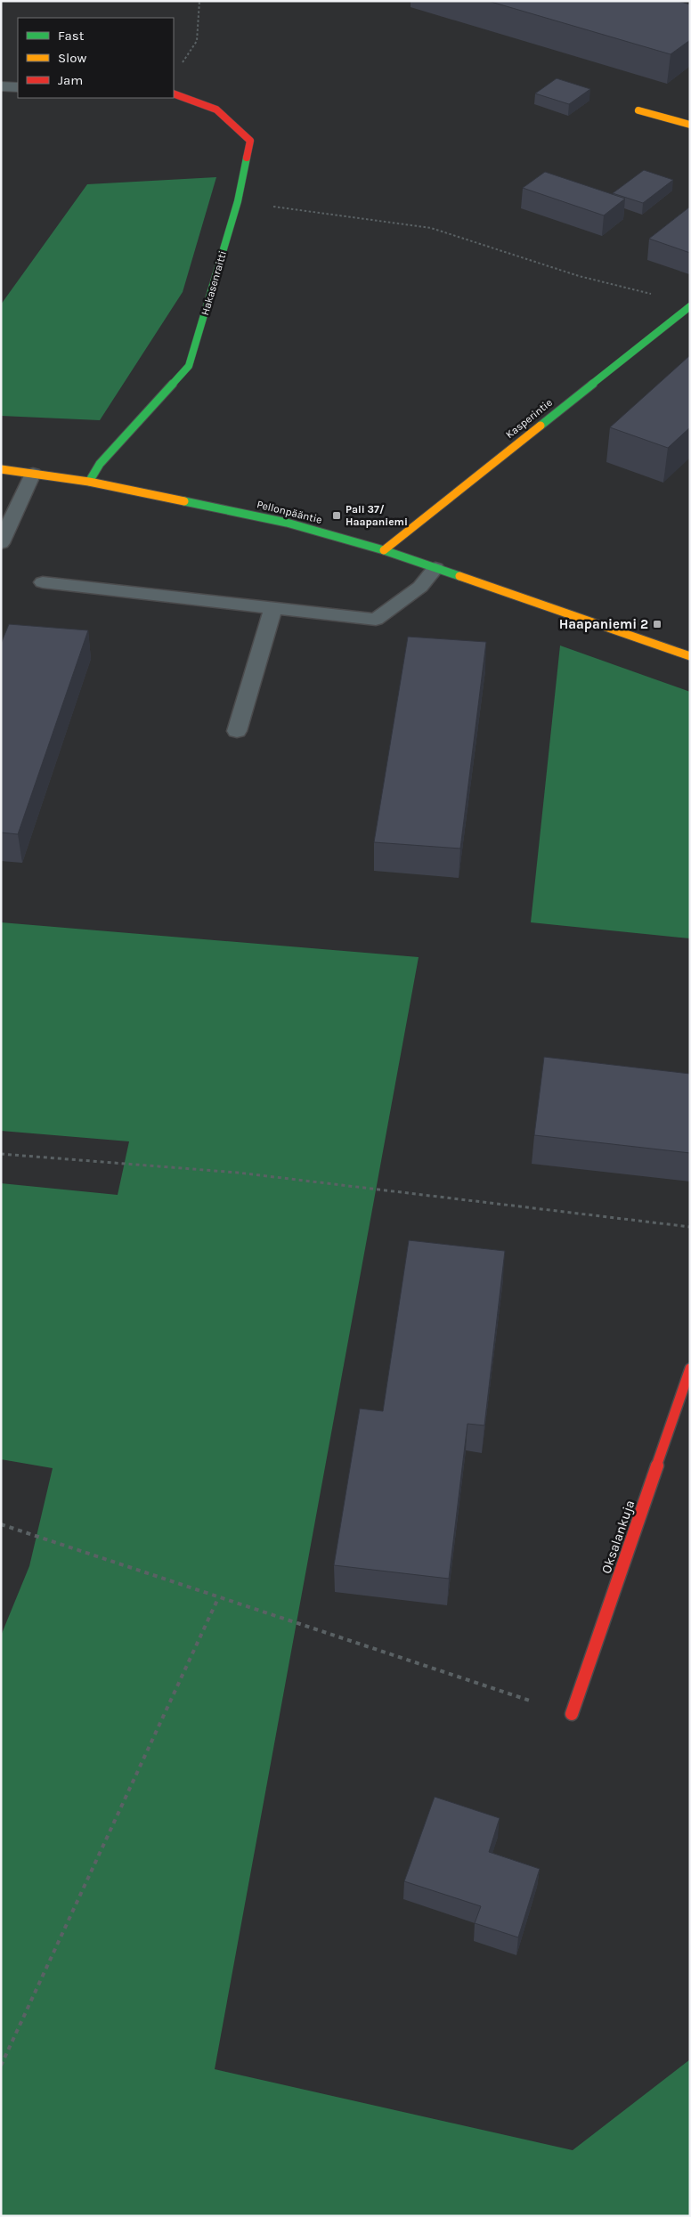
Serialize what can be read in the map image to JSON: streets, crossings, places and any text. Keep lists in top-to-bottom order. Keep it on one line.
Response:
{"streets":{"street":["Hakasenraitti","Kasperintie","Pellonpääntie","Oksalankuja"]},"crossings":[["Hakasenraitti","Pellonpääntie"],["Kasperintie","Pellonpääntie"]],"places":{"transit":["Pali 37/ Haapaniemi","Haapaniemi 2"]},"legend":["Fast","Slow","Jam"]}
